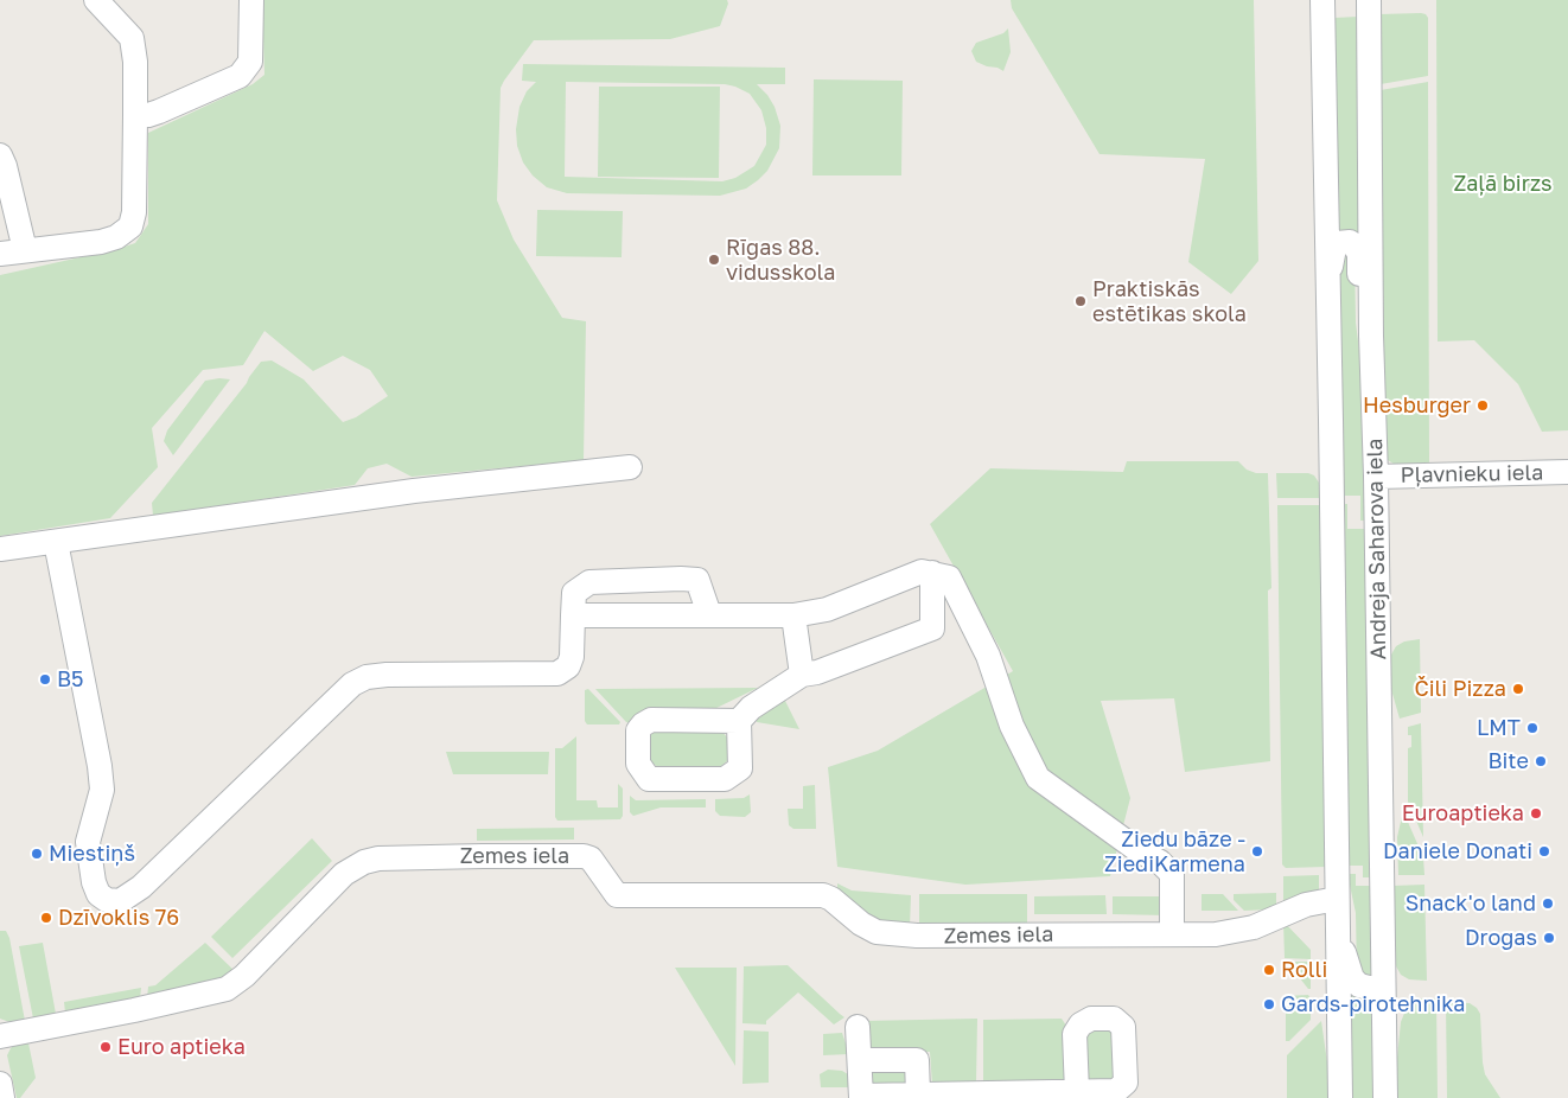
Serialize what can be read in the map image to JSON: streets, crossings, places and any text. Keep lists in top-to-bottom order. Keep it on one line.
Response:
{"streets":{"street":["Pļavnieku iela","Andreja Saharova iela","Zemes iela"]},"crossings":[["Pļavnieku iela","Andreja Saharova iela"]],"parks":["Zaļā birzs"],"places":["Rīgas 88. vidusskola","Praktiskās estētikas skola","Hesburger","B5","Čili Pizza","LMT","Bite","Euroaptieka","Ziedu bāze - ZiediKarmena","Daniele Donati","Miestiņš","Snack'o land","Dzīvoklis 76","Drogas","Rolli","Gards-pirotehnika","Euro aptieka"]}
